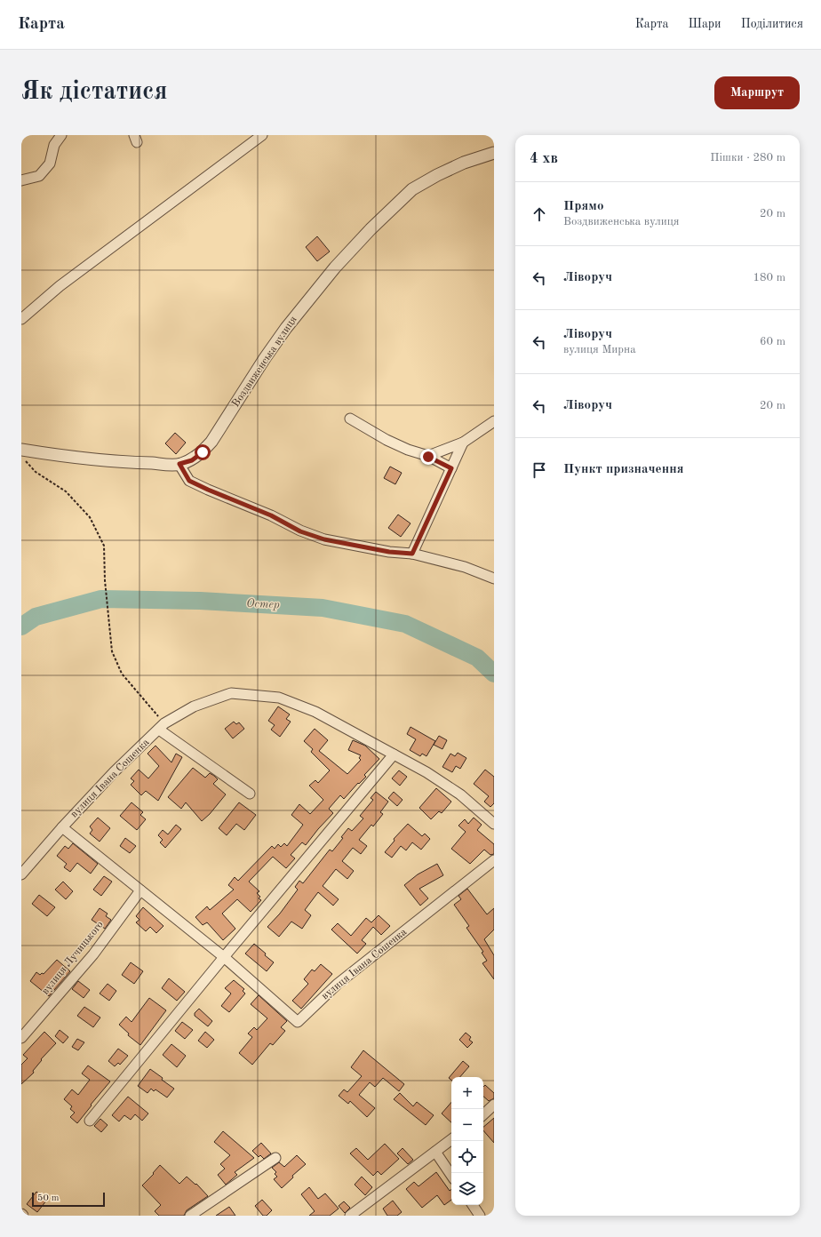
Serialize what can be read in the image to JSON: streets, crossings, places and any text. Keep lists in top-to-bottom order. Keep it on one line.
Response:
{"streets":{"street":["Воздвиженська вулиця","вулиця Івана Сошенка","вулиця Лучицького"]},"crossings":[["вулиця Івана Сошенка","вулиця Лучицького"]],"water":["Остер"],"scale_bar":"50 m","page":{"header":"Карта","nav":["Карта","Шари","Поділитися"],"buttons":"Маршрут","title":"Як дістатися","heading":["4 хв","Пішки · 280 m"],"list":[["Прямо","Воздвиженська вулиця","20 m"],["Ліворуч","180 m"],["Ліворуч","вулиця Мирна","60 m"],["Ліворуч","20 m"],"Пункт призначення"],"map_buttons":["+","−"],"scale":"50 m"}}
